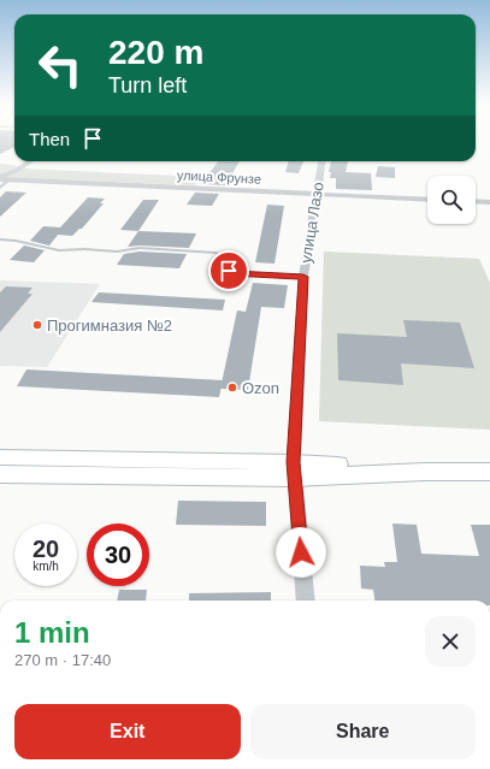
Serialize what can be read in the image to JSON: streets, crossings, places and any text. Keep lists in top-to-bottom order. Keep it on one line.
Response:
{"streets":{"street":["улица Фрунзе","улица Лазо"]},"crossings":[["улица Фрунзе","улица Лазо"]],"places":["Прогимназия №2","Ozon"],"page":{"turn":["220 m","Turn left"],"then":"Then","speed":"20 km/h","limit":"30","heading":["1 min","270 m · 17:40"],"buttons":["Exit","Share"]}}
